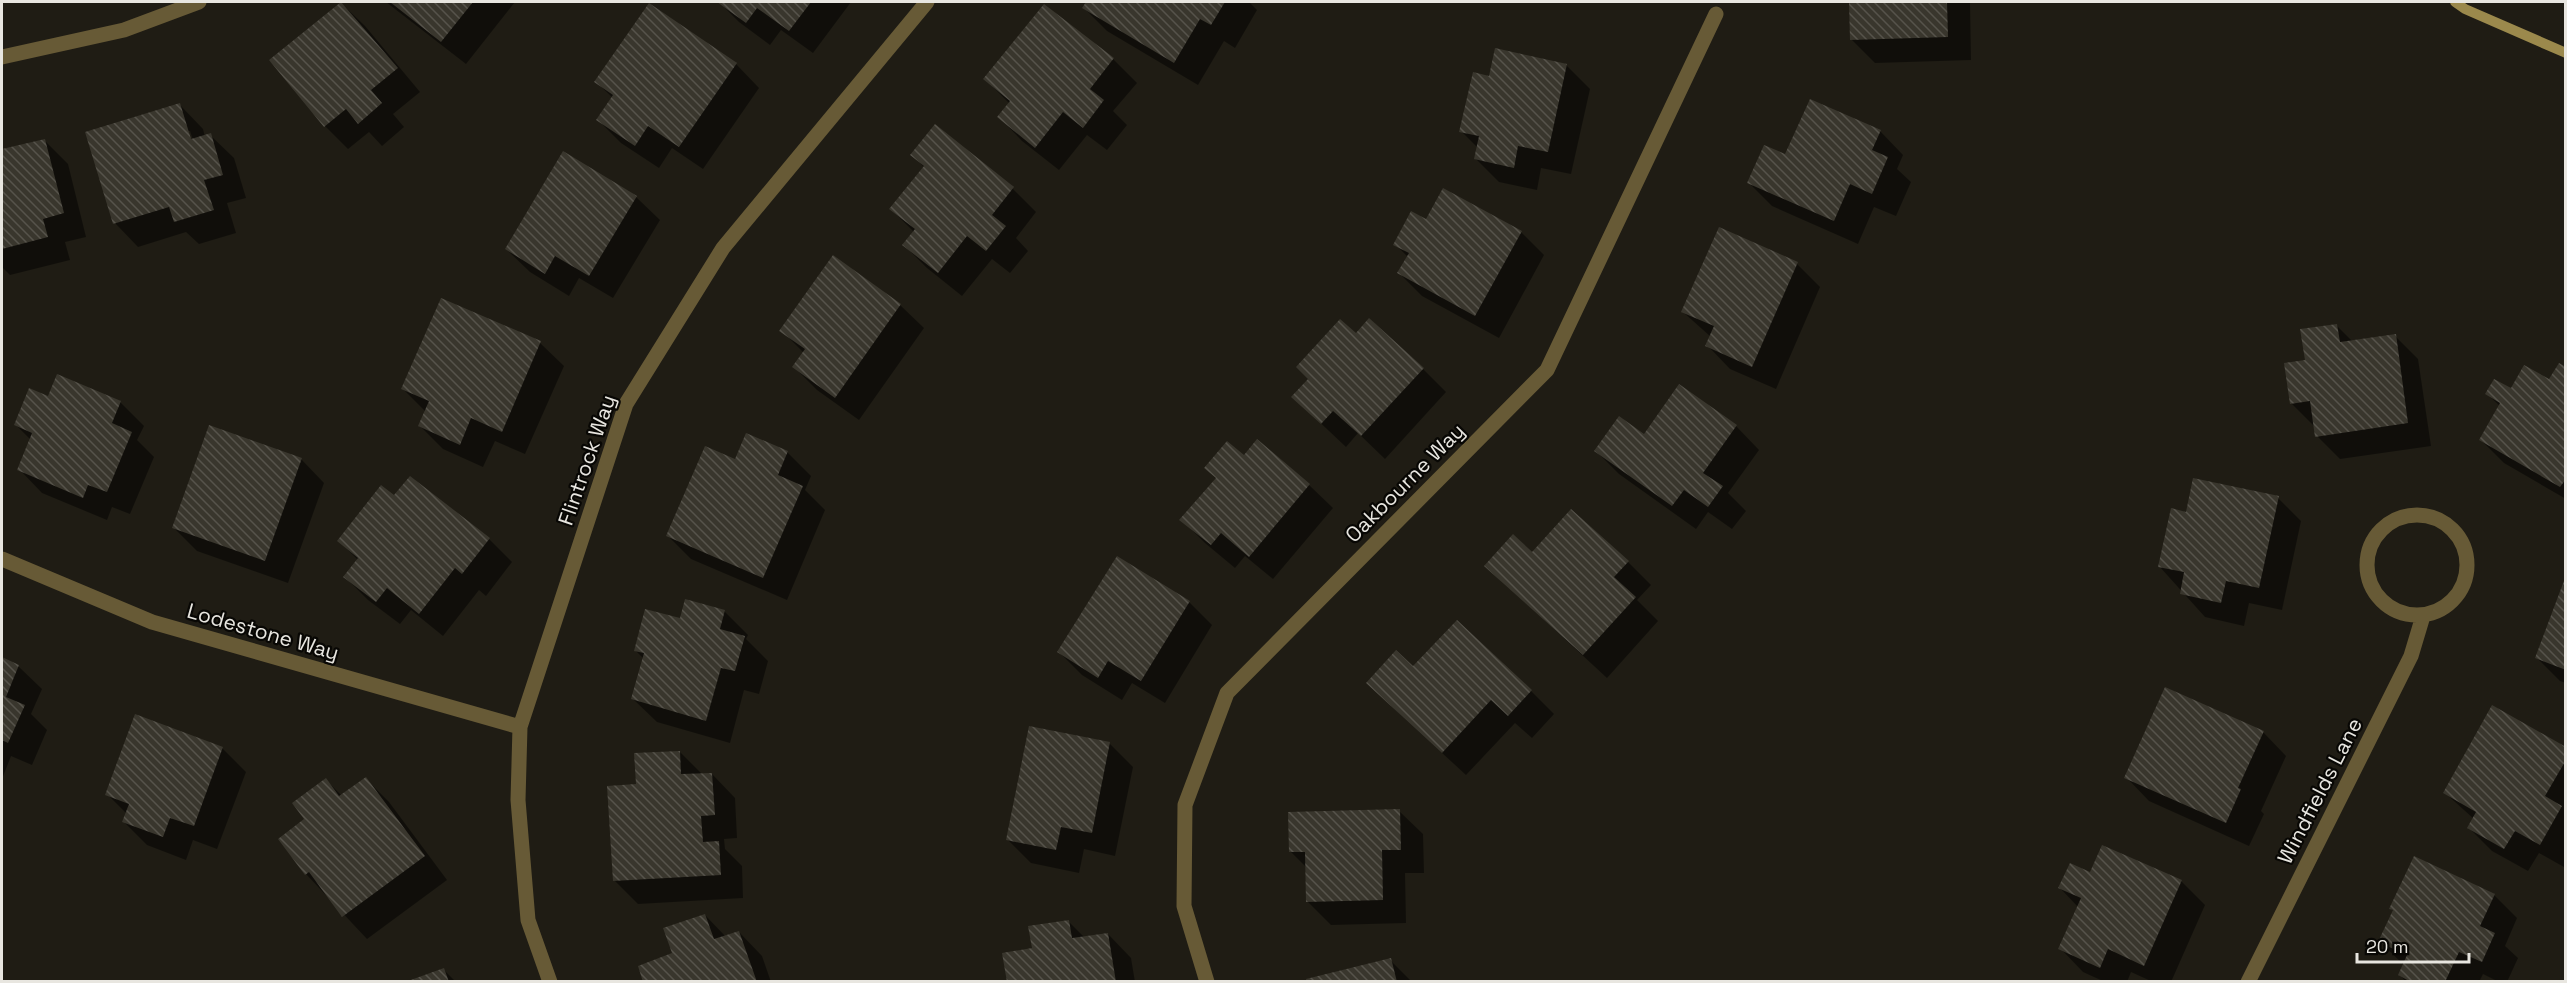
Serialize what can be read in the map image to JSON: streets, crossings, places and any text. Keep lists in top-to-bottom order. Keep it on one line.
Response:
{"streets":{"street":["Flintrock Way","Oakbourne Way","Lodestone Way","Windfields Lane"]},"crossings":[["Flintrock Way","Lodestone Way"]],"scale_bar":"20 m"}
